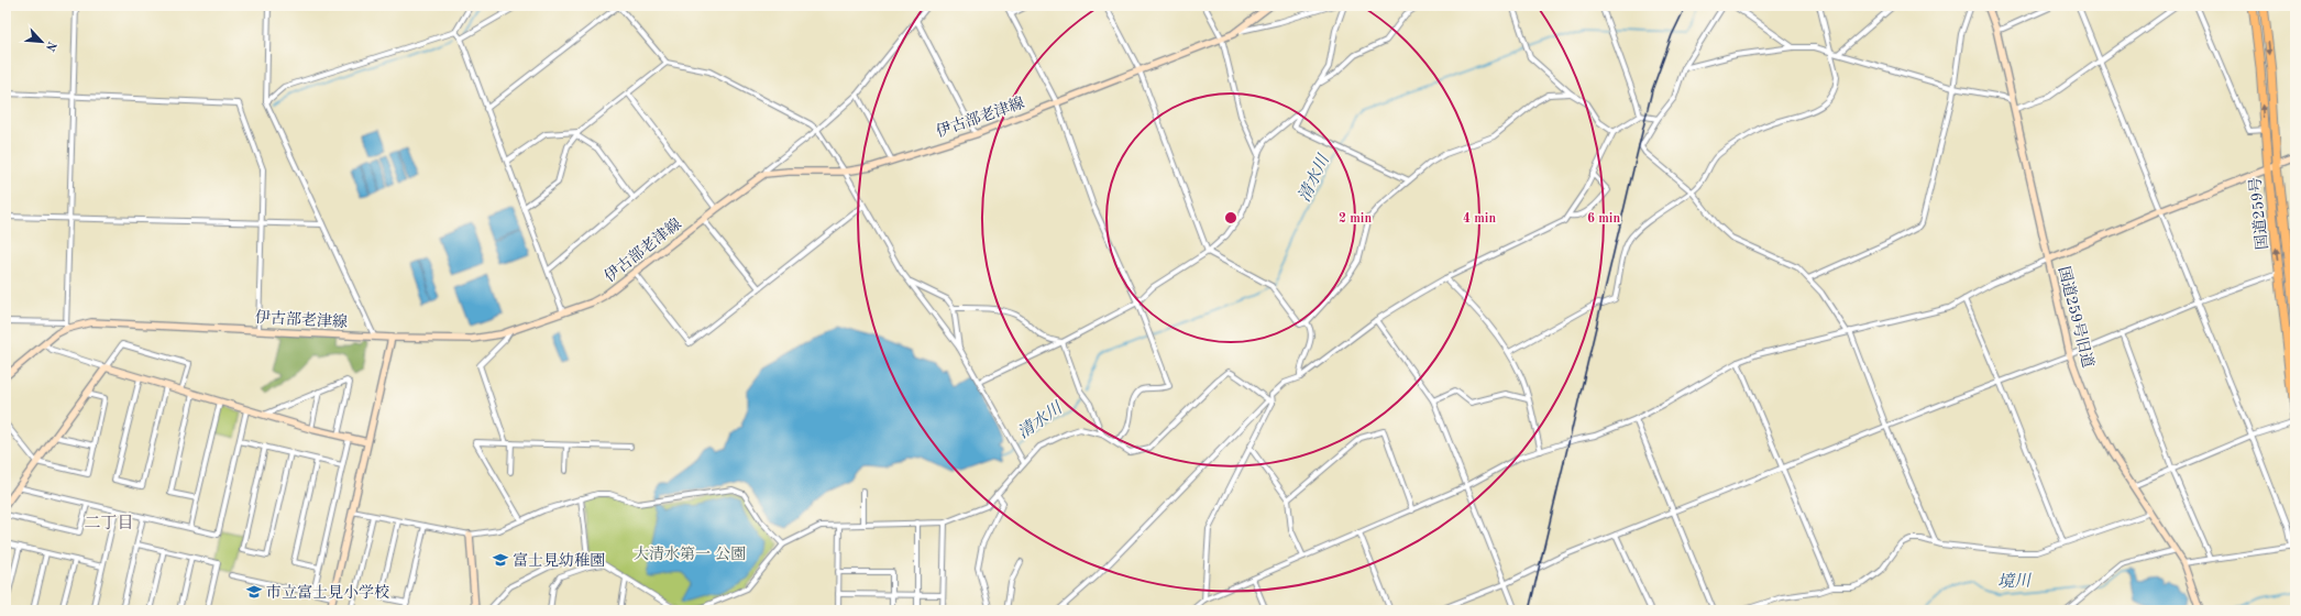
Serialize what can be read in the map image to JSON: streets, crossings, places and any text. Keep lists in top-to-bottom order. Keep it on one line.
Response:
{"streets":{"highway":["国道259号"],"street":["伊古部老津線","国道259号旧道"]},"districts":["二丁目"],"water":["清水川","境川"],"parks":["大清水第一 公園"],"places":{"school or university":["富士見幼稚園","市立富士見小学校"]},"north":"bottom right","rings":["2 min","4 min","6 min"]}
